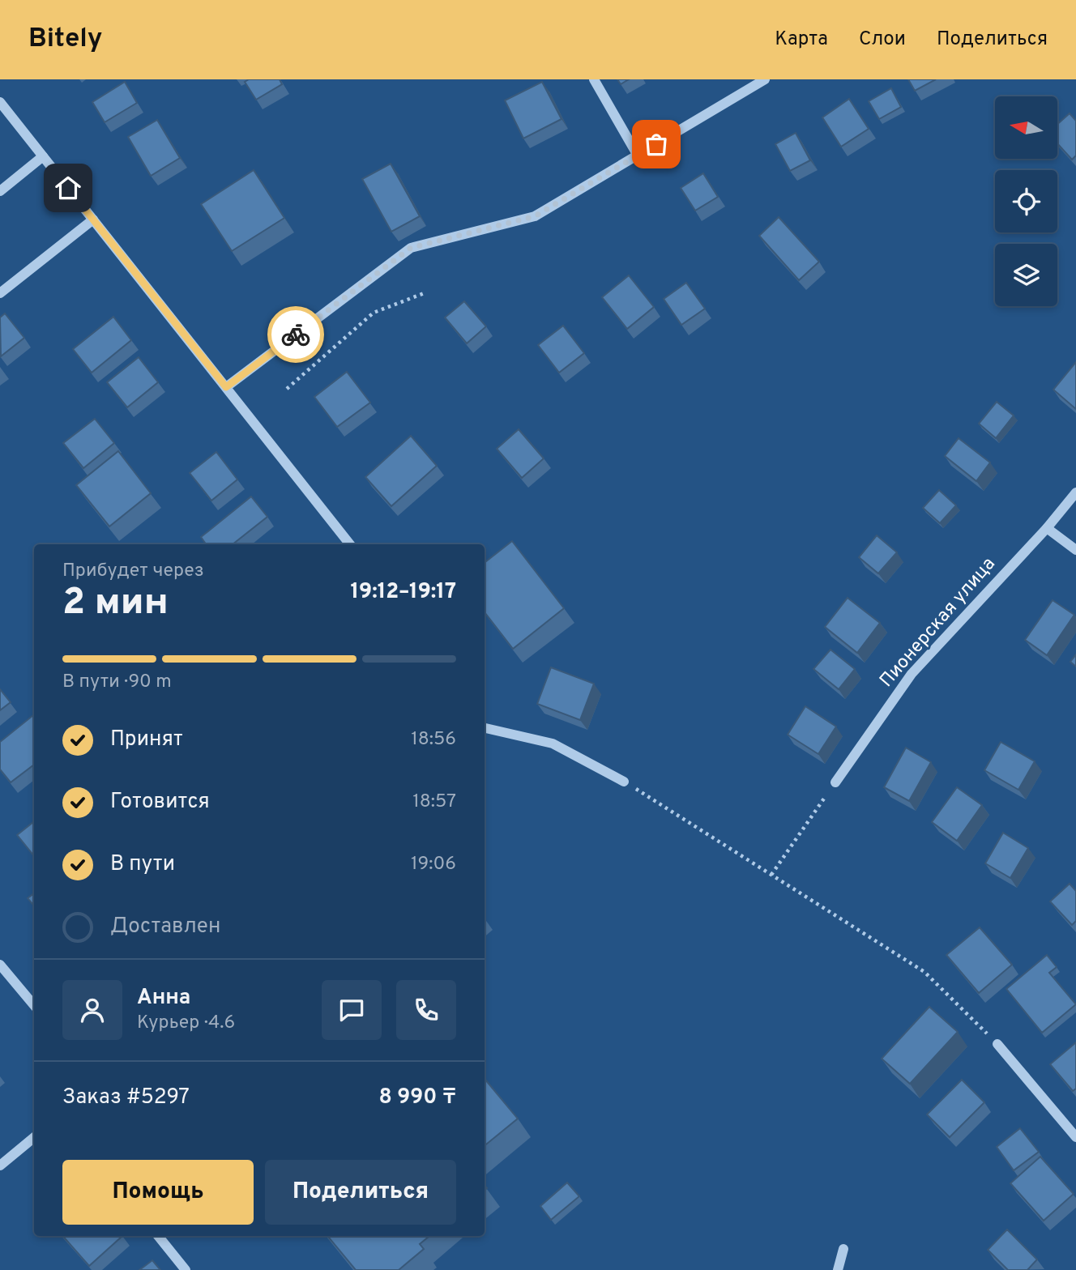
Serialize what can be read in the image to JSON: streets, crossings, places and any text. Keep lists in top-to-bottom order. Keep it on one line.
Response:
{"streets":{"street":["Пионерская улица"]},"north":"left","page":{"header":"Bitely","nav":["Карта","Слои","Поделиться"],"heading":["2 мин","Прибудет через","19:12–19:17"],"panel":["Анна","Курьер · 4.6","Заказ #5297","8 990 ₸"],"bar":"В пути · 90 m","list":[["Принят","18:56"],["Готовится","18:57"],["В пути","19:06"],"Доставлен"],"buttons":["Помощь","Поделиться"]}}
